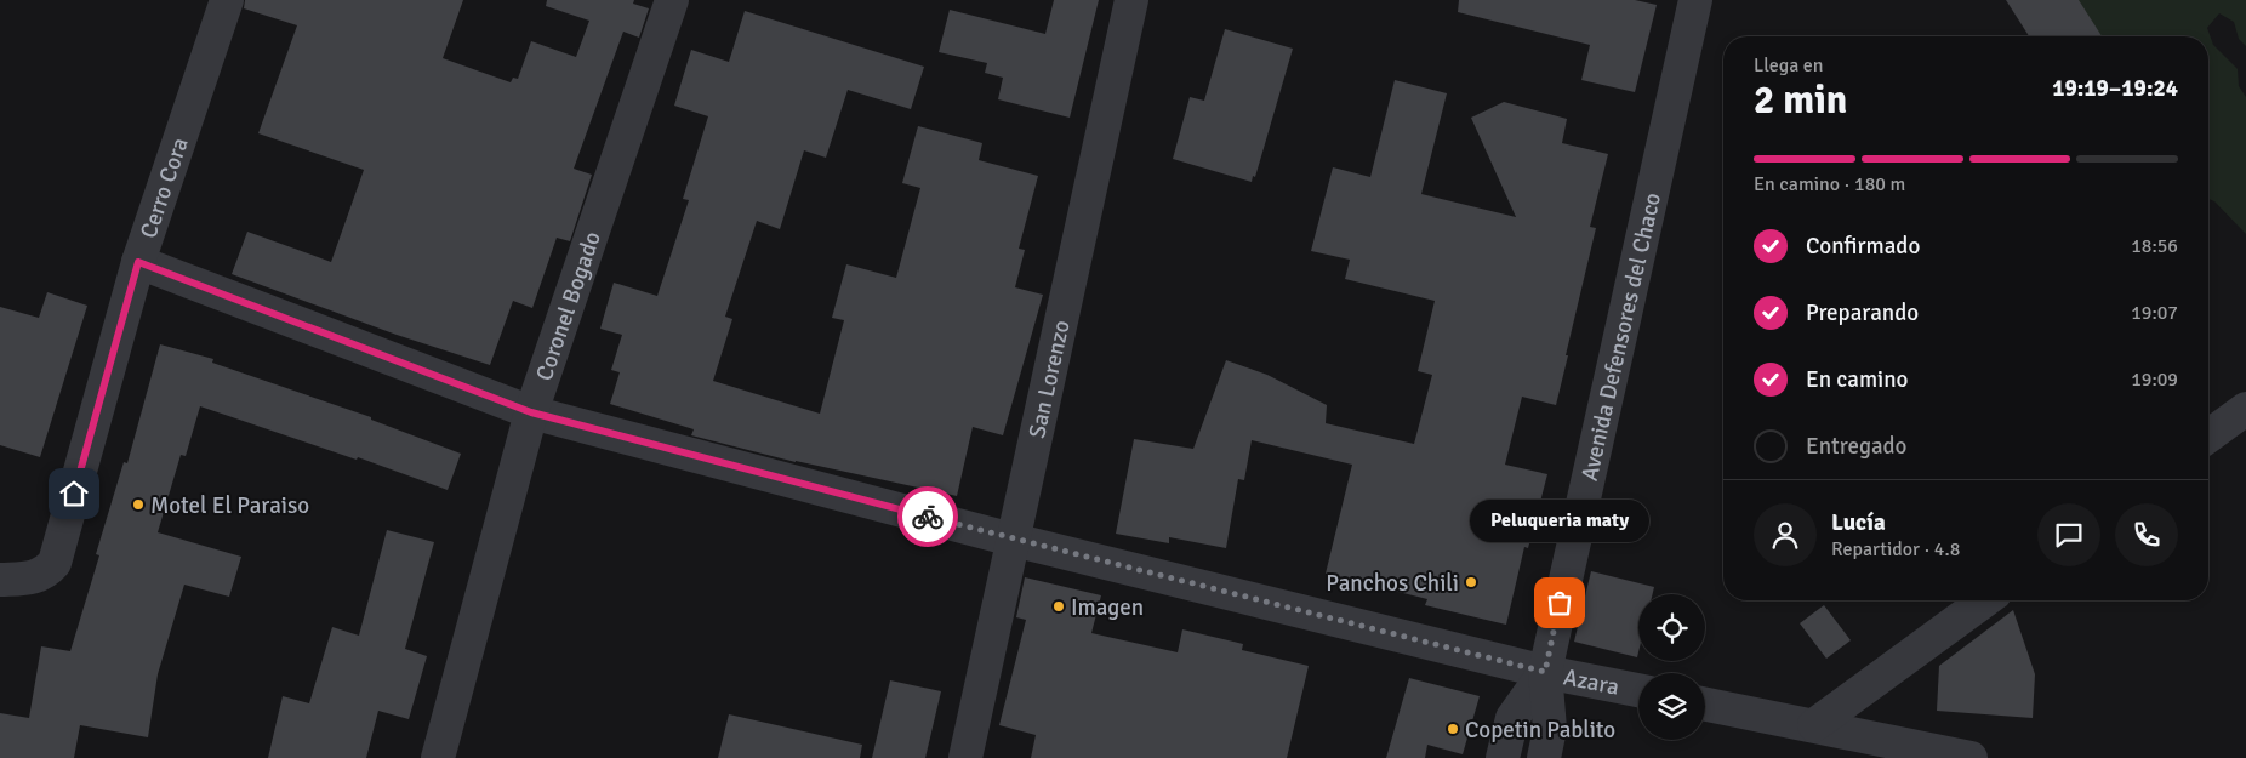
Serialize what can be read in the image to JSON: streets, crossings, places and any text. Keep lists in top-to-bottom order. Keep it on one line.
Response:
{"streets":{"street":["Cerro Cora","Coronel Bogado","Avenida Defensores del Chaco","San Lorenzo","Azara"]},"crossings":[["Cerro Cora","Azara"],["Coronel Bogado","Azara"],["Avenida Defensores del Chaco","Azara"],["San Lorenzo","Azara"]],"places":["Motel El Paraiso","Panchos Chili","Peluqueria maty","Imagen","Copetin Pablito"],"page":{"heading":["2 min","Llega en","19:19–19:24"],"panel":["Lucía","Repartidor · 4.8"],"bar":"En camino · 180 m","list":[["Confirmado","18:56"],["Preparando","19:07"],["En camino","19:09"],"Entregado"],"bubble":"Peluqueria maty"}}
